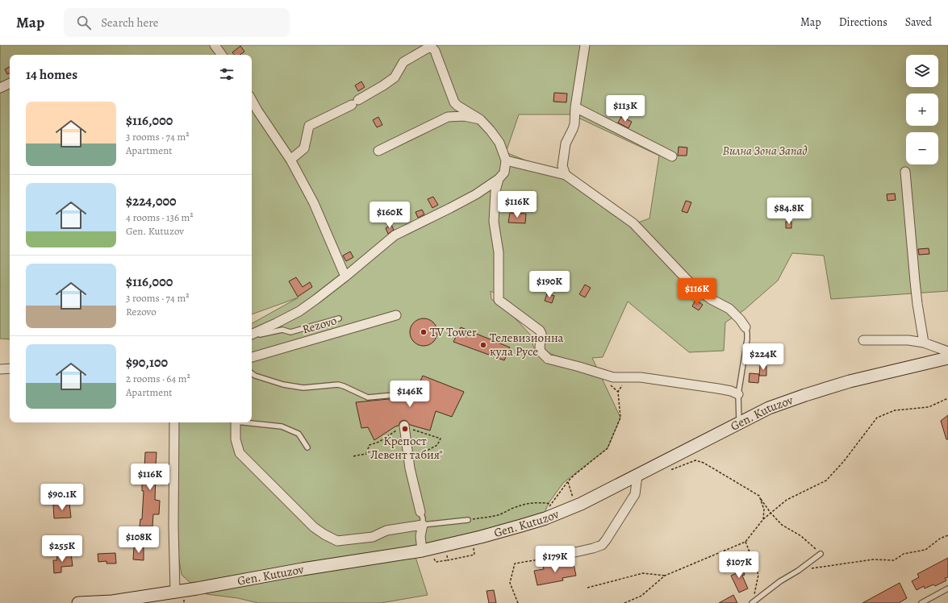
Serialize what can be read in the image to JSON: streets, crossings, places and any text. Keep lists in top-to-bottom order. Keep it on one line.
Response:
{"streets":{"street":["Rezovo","Gen. Kutuzov"]},"parks":["Вилна Зона Запад"],"places":["TV Tower","Телевизионна кула Русе","Крепост \"Левент табия\""],"page":{"header":"Map","search":"Search here","nav":["Map","Directions","Saved"],"map_buttons":["+","−"],"heading":"14 homes","list":[{"name":"$116,000","note":"3 rooms · 74 m² · Apartment"},{"name":"$224,000","note":"4 rooms · 136 m² · Gen. Kutuzov"},{"name":"$116,000","note":"3 rooms · 74 m² · Rezovo"},{"name":"$90,100","note":"2 rooms · 64 m² · Apartment"}],"price":["$113K","$116K","$84.8K","$160K","$190K","$116K","$224K","$146K","$116K","$90.1K","$108K","$255K","$179K","$107K"]}}
